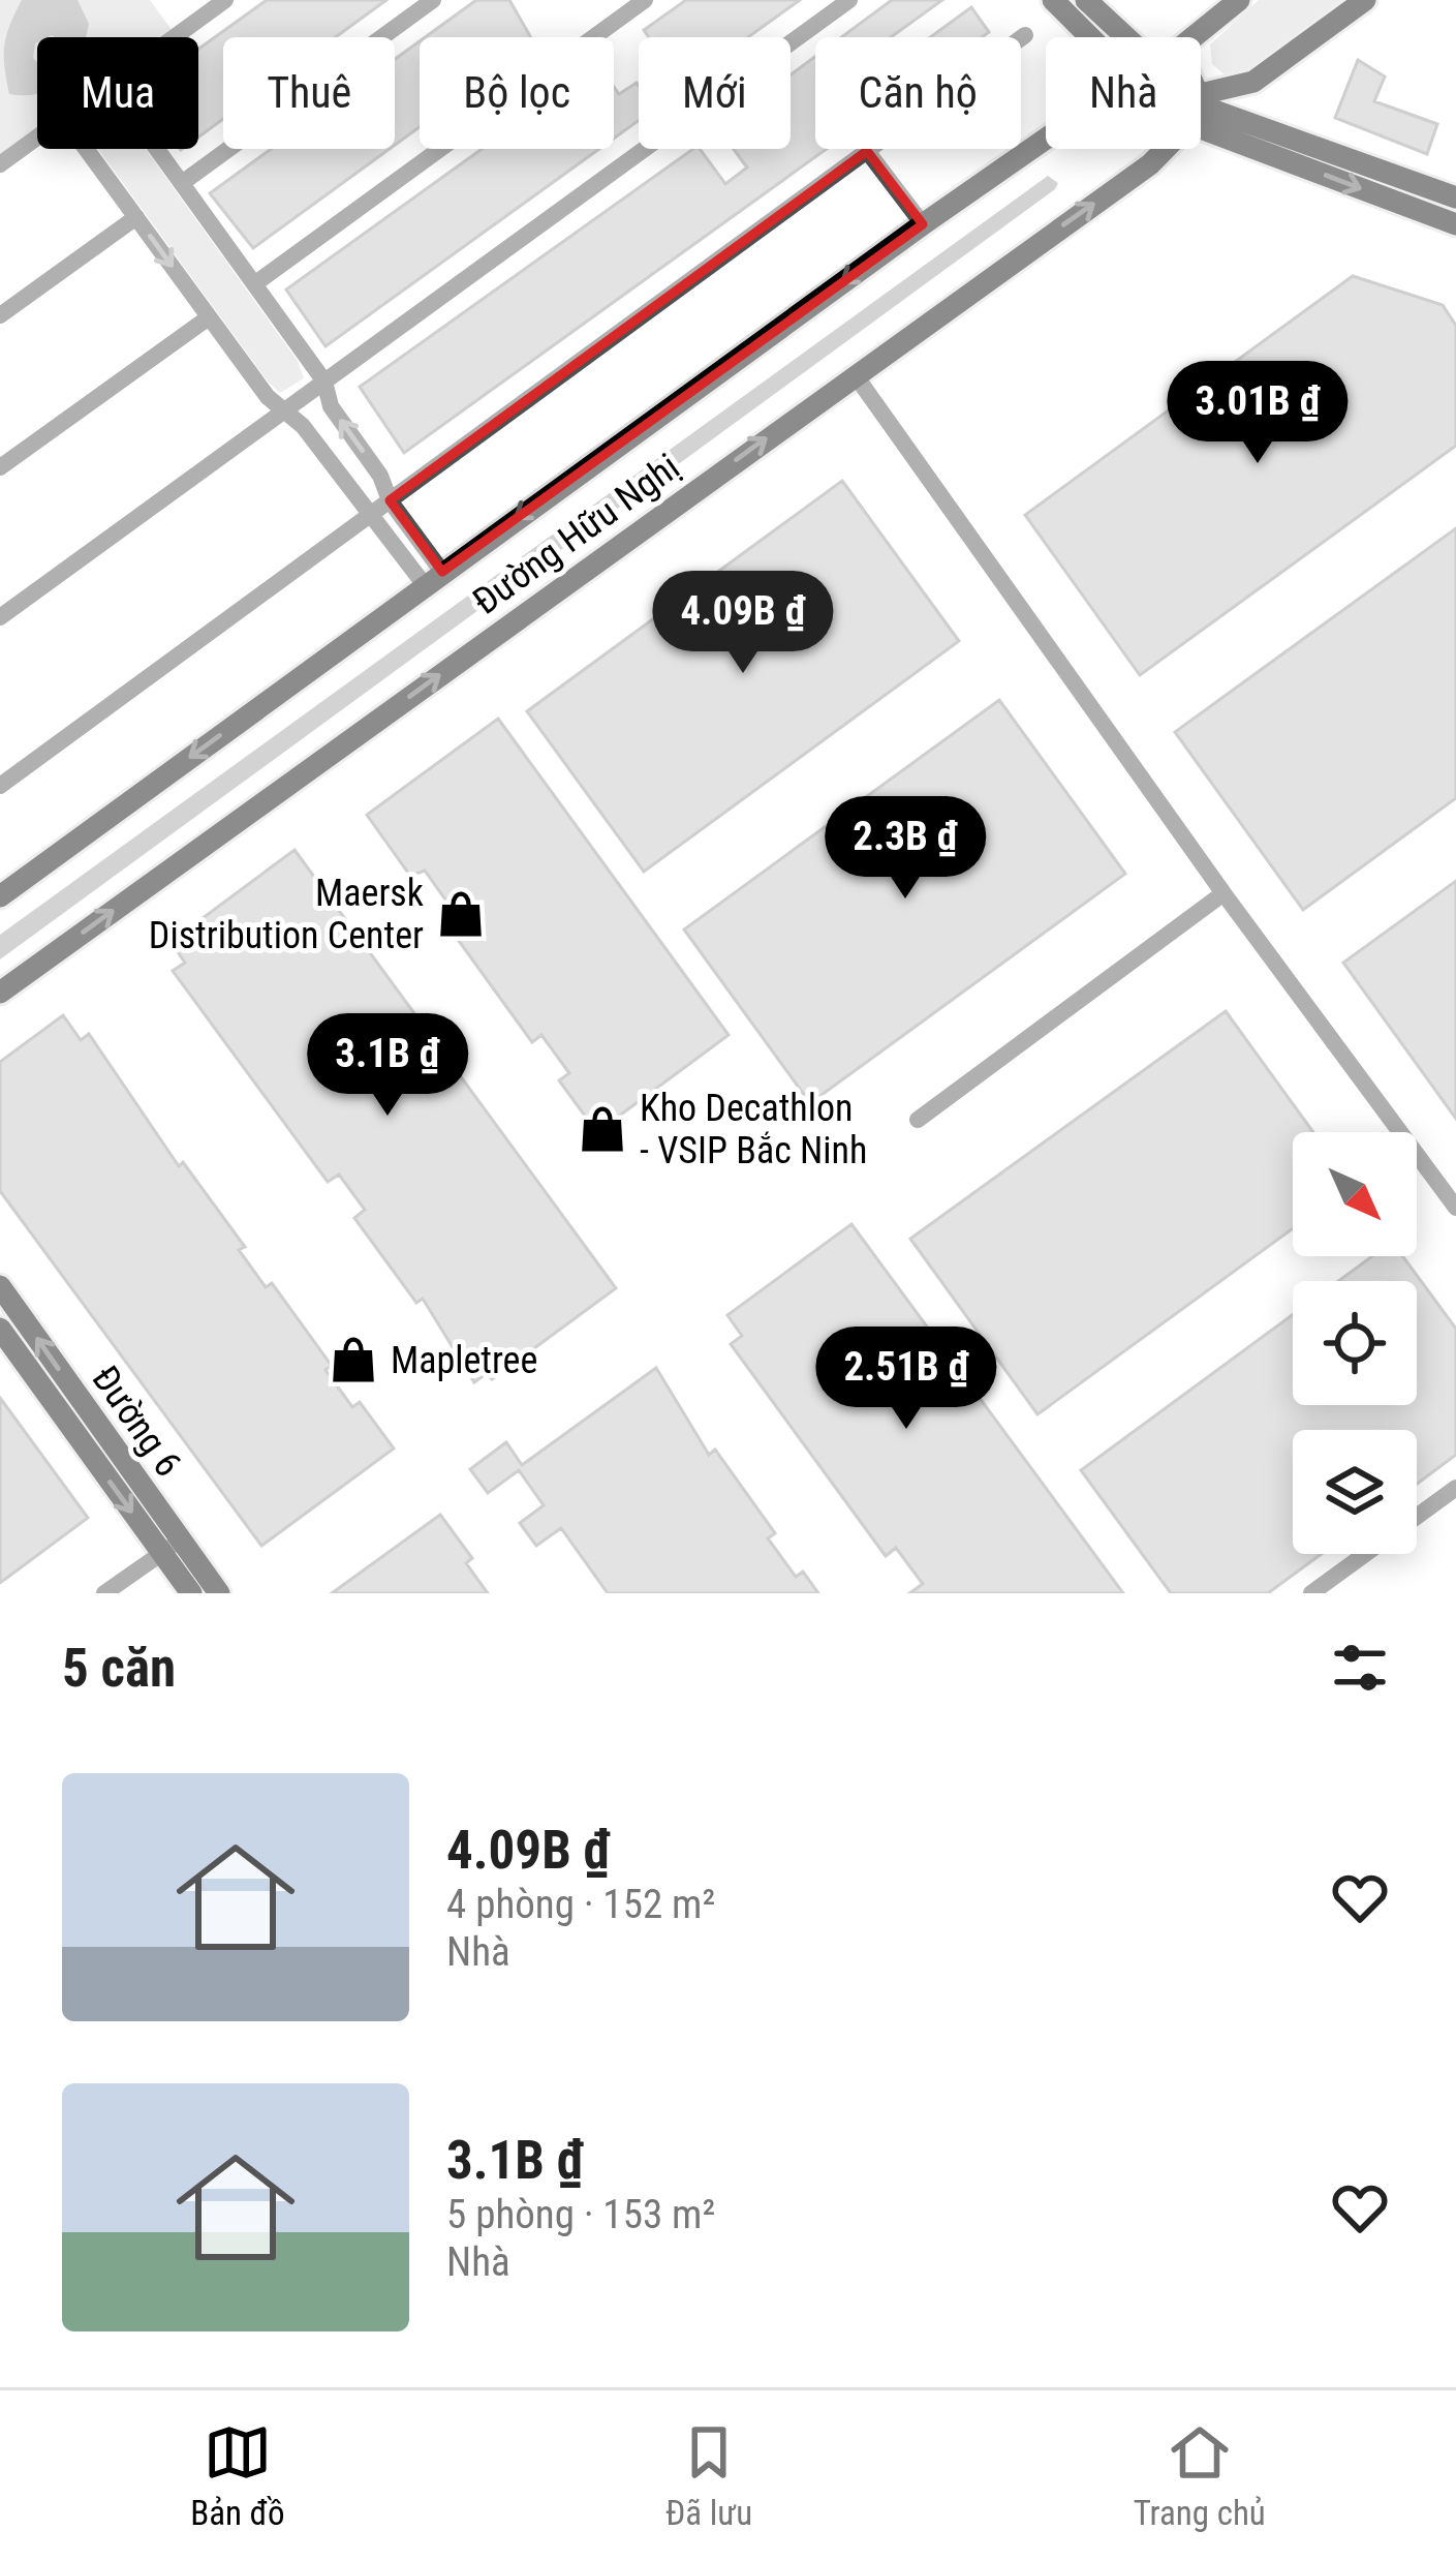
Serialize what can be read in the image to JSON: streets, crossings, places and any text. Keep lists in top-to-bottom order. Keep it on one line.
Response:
{"streets":{"main road":["Đường Hữu Nghị","Đường 6"]},"places":{"shop":["Maersk Distribution Center","Kho Decathlon - VSIP Bắc Ninh","Mapletree"]},"north":"bottom right","page":{"chip":["Mua","Thuê","Bộ lọc","Mới","Căn hộ","Nhà"],"price":["3.01B ₫","4.09B ₫","2.3B ₫","3.1B ₫","2.51B ₫"],"heading":"5 căn","list":[{"name":"4.09B ₫","note":"4 phòng · 152 m² · Nhà"},{"name":"3.1B ₫","note":"5 phòng · 153 m² · Nhà"}],"tabs":["Bản đồ","Đã lưu","Trang chủ"]}}
